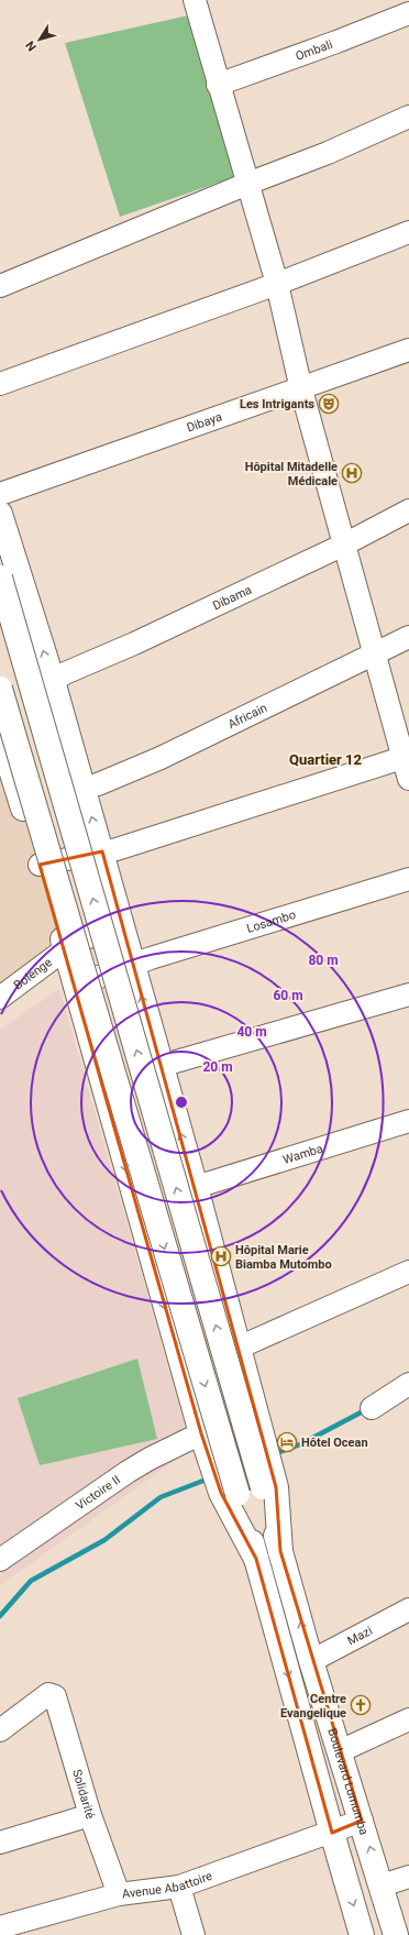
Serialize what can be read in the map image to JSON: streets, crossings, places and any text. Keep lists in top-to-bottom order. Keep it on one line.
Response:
{"streets":{"highway":["Boulevard Lumumba"],"street":["Ombali","Dibaya","Dibama","Africain","Losambo","Bolenge","Wamba","Victoire II","Mazi","Solidarité","Avenue Abattoire"]},"crossings":[["Mazi","Boulevard Lumumba"],["Boulevard Lumumba","Avenue Abattoire"],["Solidarité","Avenue Abattoire"]],"districts":["Quartier 12"],"places":{"theatre":["Les Intrigants"],"hospital":["Hôpital Mitadelle Médicale","Hôpital Marie Biamba Mutombo"],"hotel":["Hôtel Ocean"],"church":["Centre Evangelique"]},"north":"bottom left","rings":["80 m","60 m","40 m","20 m"]}
